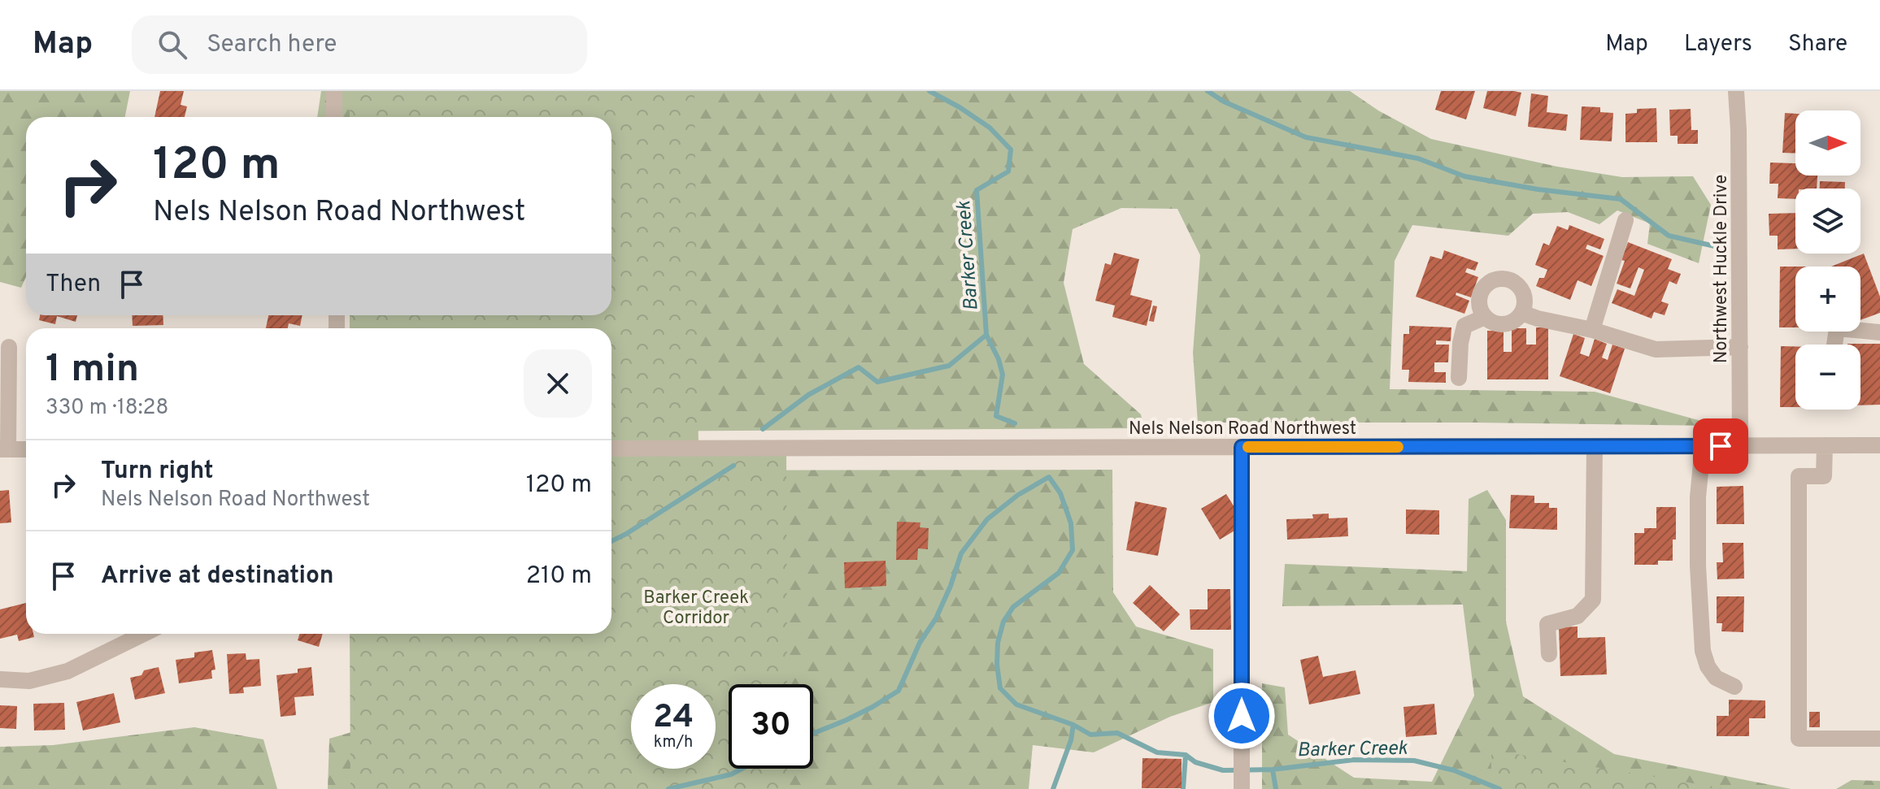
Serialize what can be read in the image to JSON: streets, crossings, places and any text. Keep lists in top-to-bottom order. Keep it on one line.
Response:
{"streets":{"street":["Northwest Huckle Drive","Nels Nelson Road Northwest"]},"crossings":[["Northwest Huckle Drive","Nels Nelson Road Northwest"]],"water":["Barker Creek"],"parks":["Barker Creek Corridor"],"north":"right","page":{"header":"Map","search":"Search here","nav":["Map","Layers","Share"],"map_buttons":["+","−"],"turn":["120 m","Nels Nelson Road Northwest"],"then":"Then","heading":["1 min","330 m · 18:28"],"list":[{"name":"Turn right","note":"Nels Nelson Road Northwest","value":"120 m"},{"name":"Arrive at destination","value":"210 m"}],"speed":"24 km/h","limit":"30"}}
